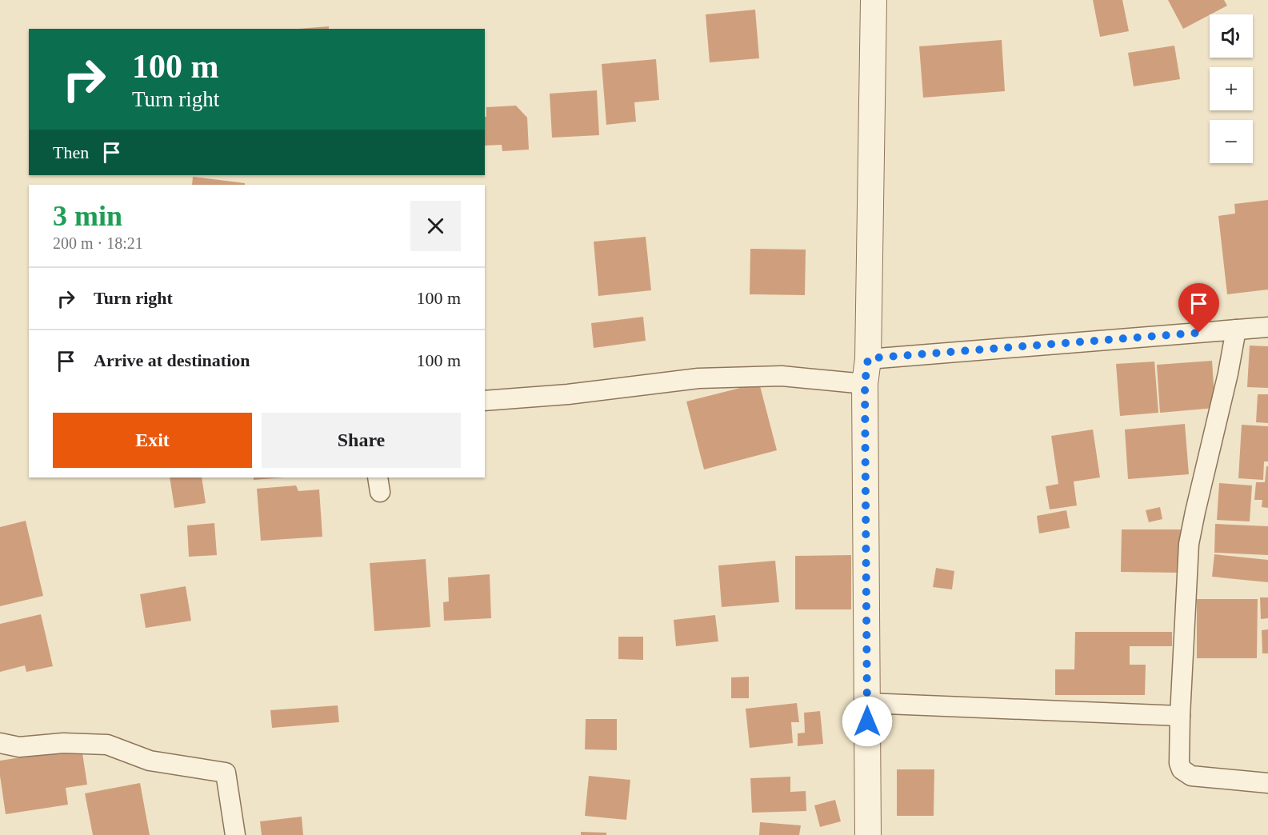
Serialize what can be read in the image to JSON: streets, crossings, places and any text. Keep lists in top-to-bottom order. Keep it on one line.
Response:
{"page":{"map_buttons":["+","−"],"turn":["100 m","Turn right"],"then":"Then","heading":["3 min","200 m · 18:21"],"list":[{"name":"Turn right","value":"100 m"},{"name":"Arrive at destination","value":"100 m"}],"buttons":["Exit","Share"]}}
